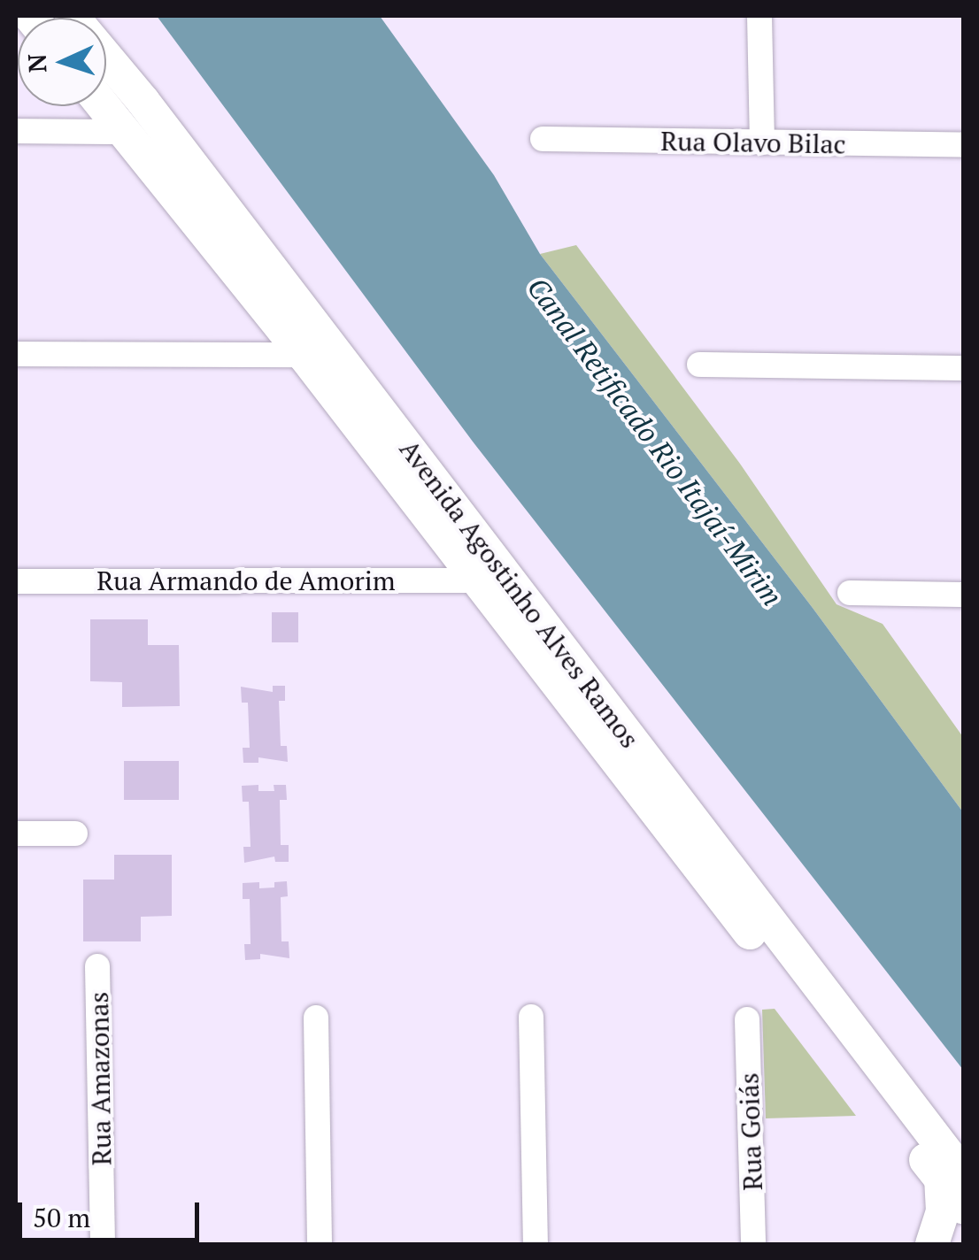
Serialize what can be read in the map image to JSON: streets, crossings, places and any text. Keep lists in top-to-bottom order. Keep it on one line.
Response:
{"streets":{"main road":["Avenida Agostinho Alves Ramos"],"street":["Rua Olavo Bilac","Rua Armando de Amorim","Rua Amazonas","Rua Goiás"]},"crossings":[["Rua Armando de Amorim","Avenida Agostinho Alves Ramos"]],"water":["Canal Retificado Rio Itajaí-Mirim"],"scale_bar":"50 m","north":"left"}
